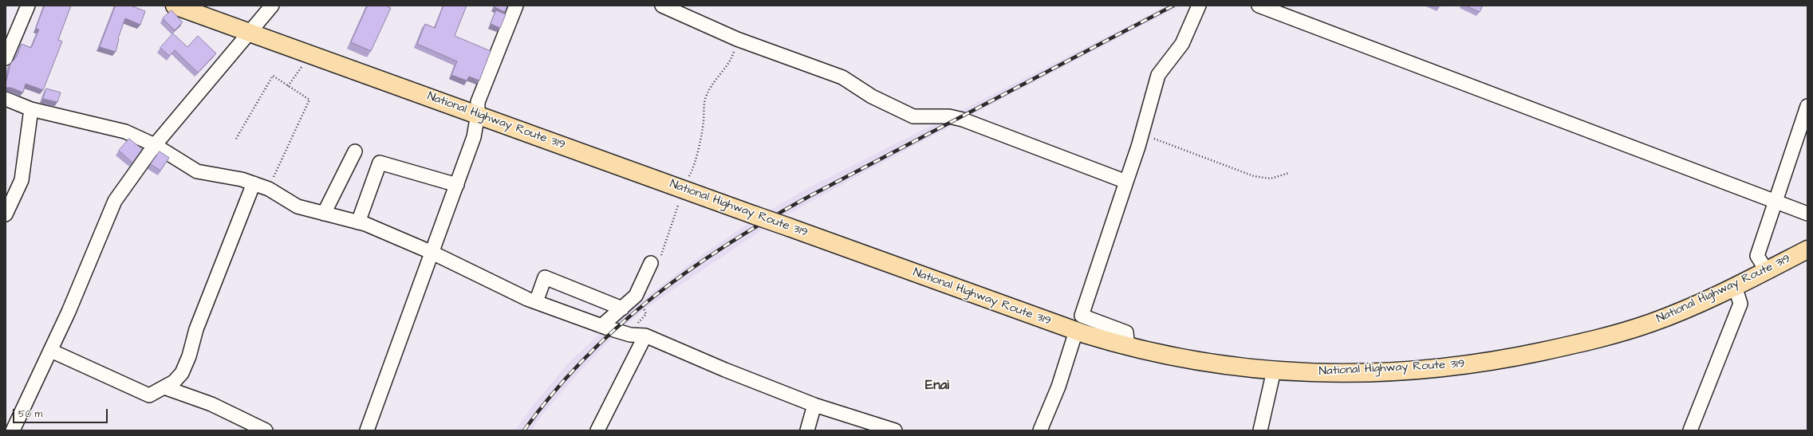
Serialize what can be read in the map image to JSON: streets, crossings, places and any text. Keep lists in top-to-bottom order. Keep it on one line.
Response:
{"streets":{"highway":["National Highway Route 319"]},"districts":["Enai"],"scale_bar":"50 m"}
